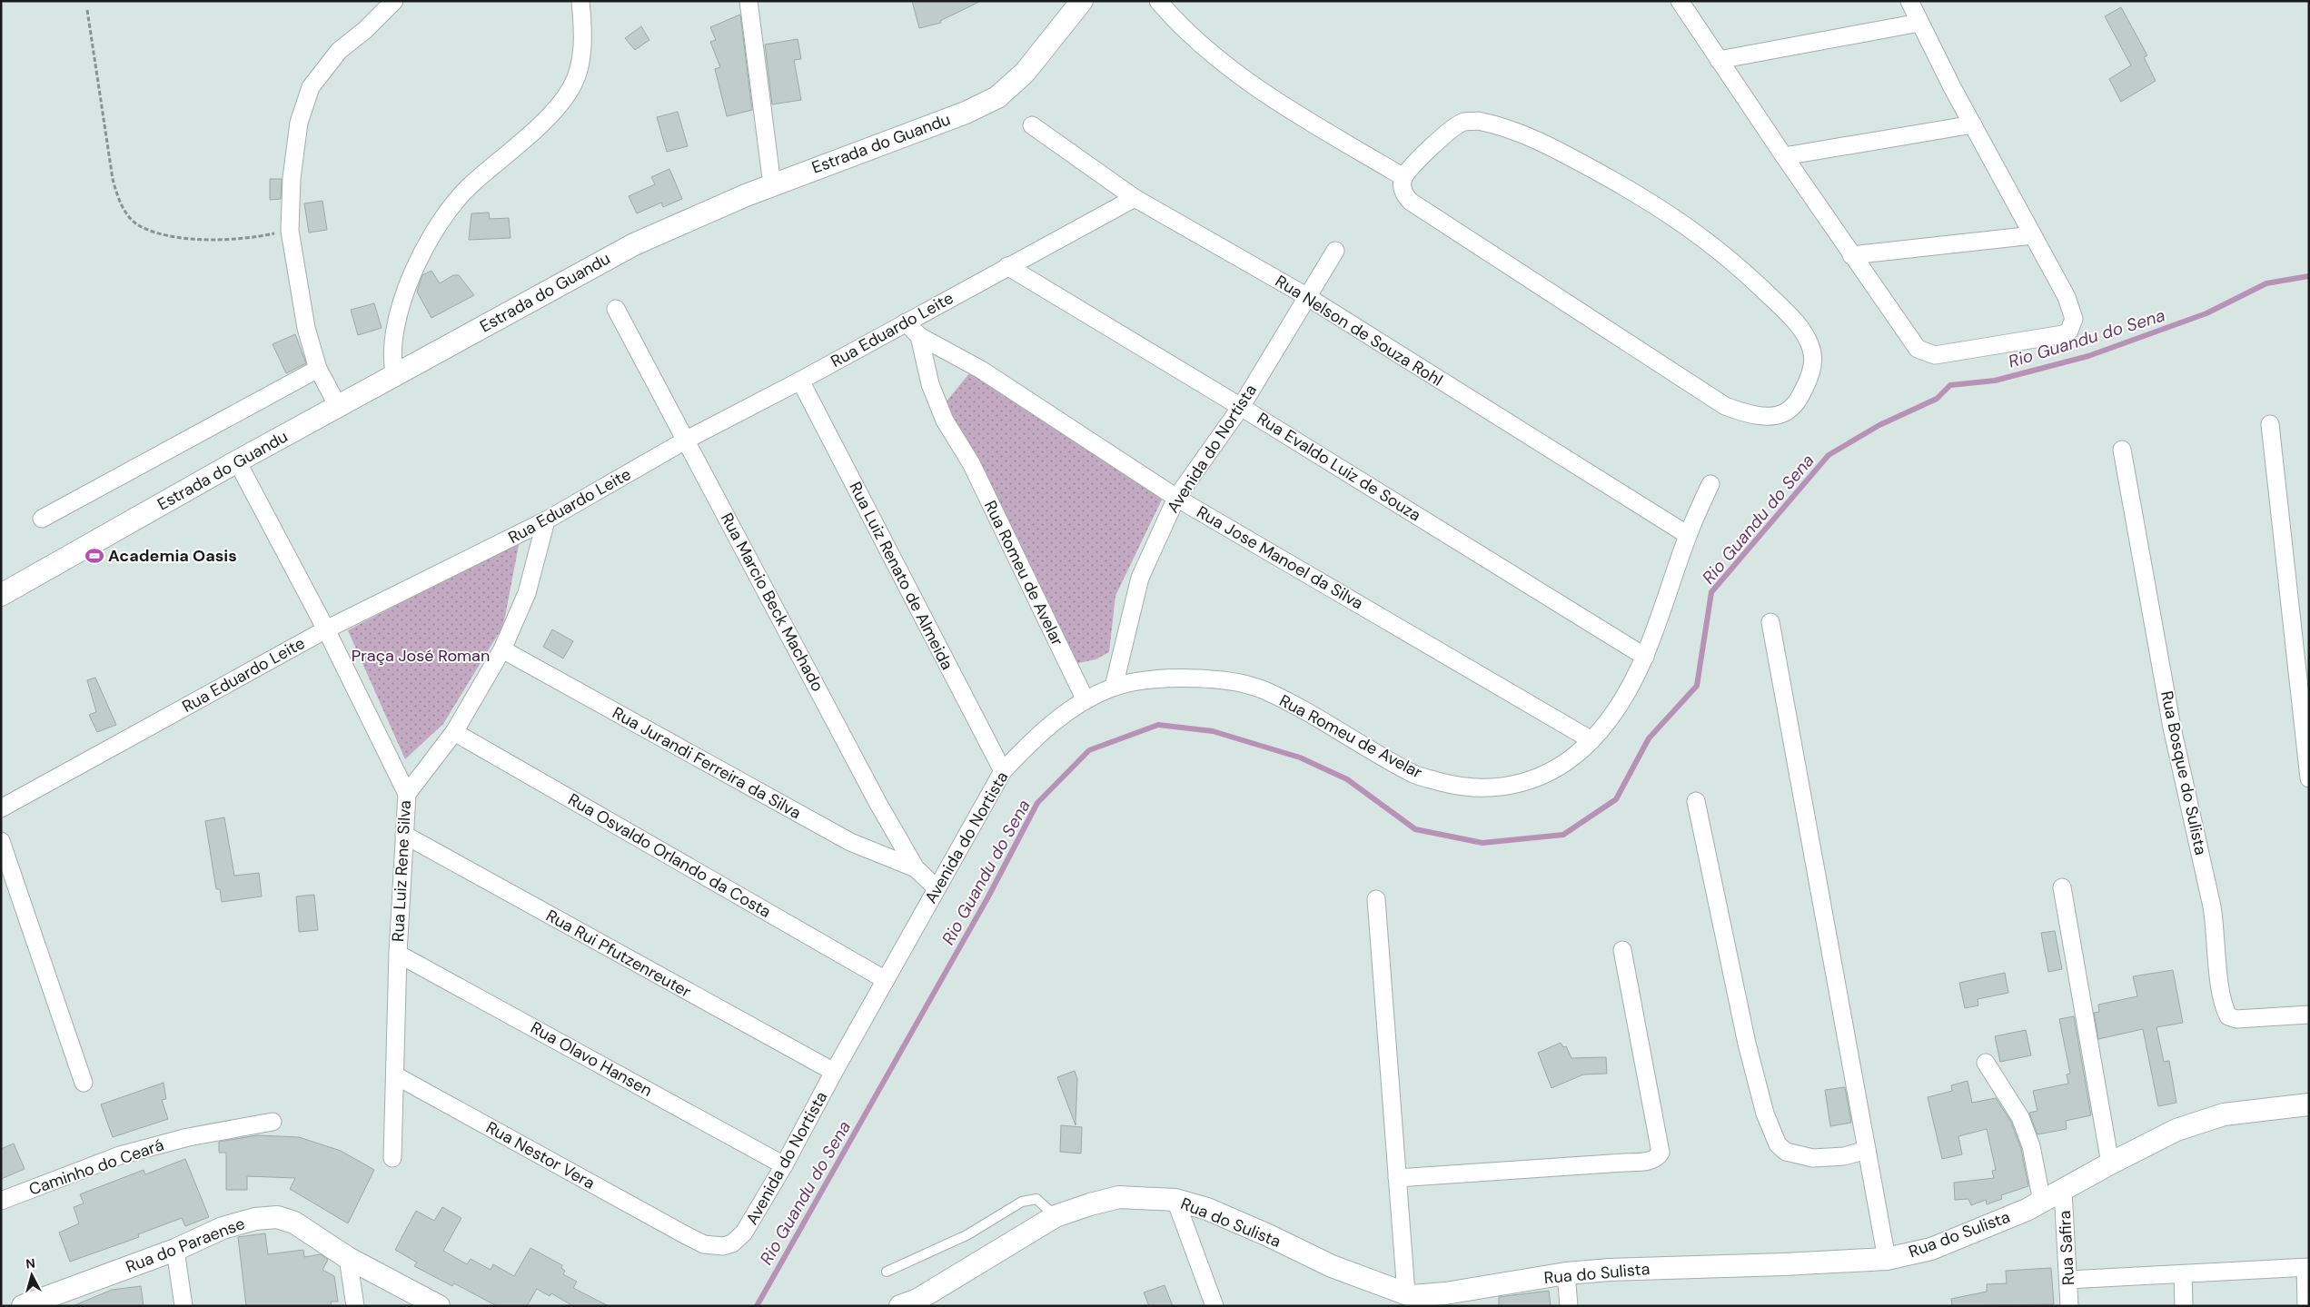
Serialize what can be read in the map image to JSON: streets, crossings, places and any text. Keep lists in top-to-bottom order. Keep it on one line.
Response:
{"streets":{"street":["Estrada do Guandu","Rua Eduardo Leite","Rua Nelson de Souza Rohl","Avenida do Nortista","Rua Evaldo Luiz de Souza","Rua Jose Manoel da Silva","Rua Romeu de Avelar","Rua Luiz Renato de Almeida","Rua Marcio Beck Machado","Rua Jurandi Ferreira da Silva","Rua Bosque do Sulista","Rua Osvaldo Orlando da Costa","Rua Luiz Rene Silva","Rua Rui Pfutzenreuter","Rua Olavo Hansen","Rua Nestor Vera","Caminho do Ceará","Rua do Sulista","Rua do Paraense","Rua Safira"]},"crossings":[["Estrada do Guandu","Rua Luiz Rene Silva"],["Rua Eduardo Leite","Rua Nelson de Souza Rohl"],["Rua Eduardo Leite","Rua Evaldo Luiz de Souza"],["Rua Eduardo Leite","Rua Jose Manoel da Silva"],["Rua Eduardo Leite","Rua Luiz Renato de Almeida"],["Rua Eduardo Leite","Rua Marcio Beck Machado"],["Rua Eduardo Leite","Rua Luiz Rene Silva"],["Rua Nelson de Souza Rohl","Avenida do Nortista"],["Rua Nelson de Souza Rohl","Rua Romeu de Avelar"],["Avenida do Nortista","Rua Evaldo Luiz de Souza"],["Avenida do Nortista","Rua Jose Manoel da Silva"],["Avenida do Nortista","Rua Romeu de Avelar"],["Avenida do Nortista","Rua Luiz Renato de Almeida"],["Avenida do Nortista","Rua Marcio Beck Machado"],["Avenida do Nortista","Rua Osvaldo Orlando da Costa"],["Avenida do Nortista","Rua Rui Pfutzenreuter"],["Avenida do Nortista","Rua Olavo Hansen"],["Avenida do Nortista","Rua Nestor Vera"],["Rua Evaldo Luiz de Souza","Rua Romeu de Avelar"],["Rua Jose Manoel da Silva","Rua Romeu de Avelar"],["Rua Marcio Beck Machado","Rua Jurandi Ferreira da Silva"],["Rua Luiz Rene Silva","Rua Rui Pfutzenreuter"],["Rua Luiz Rene Silva","Rua Olavo Hansen"],["Rua Luiz Rene Silva","Rua Nestor Vera"],["Rua do Sulista","Rua Safira"]],"water":["Rio Guandu do Sena"],"parks":["Praça José Roman"],"places":{"sports":["Academia Oasis"]},"north":"top"}
